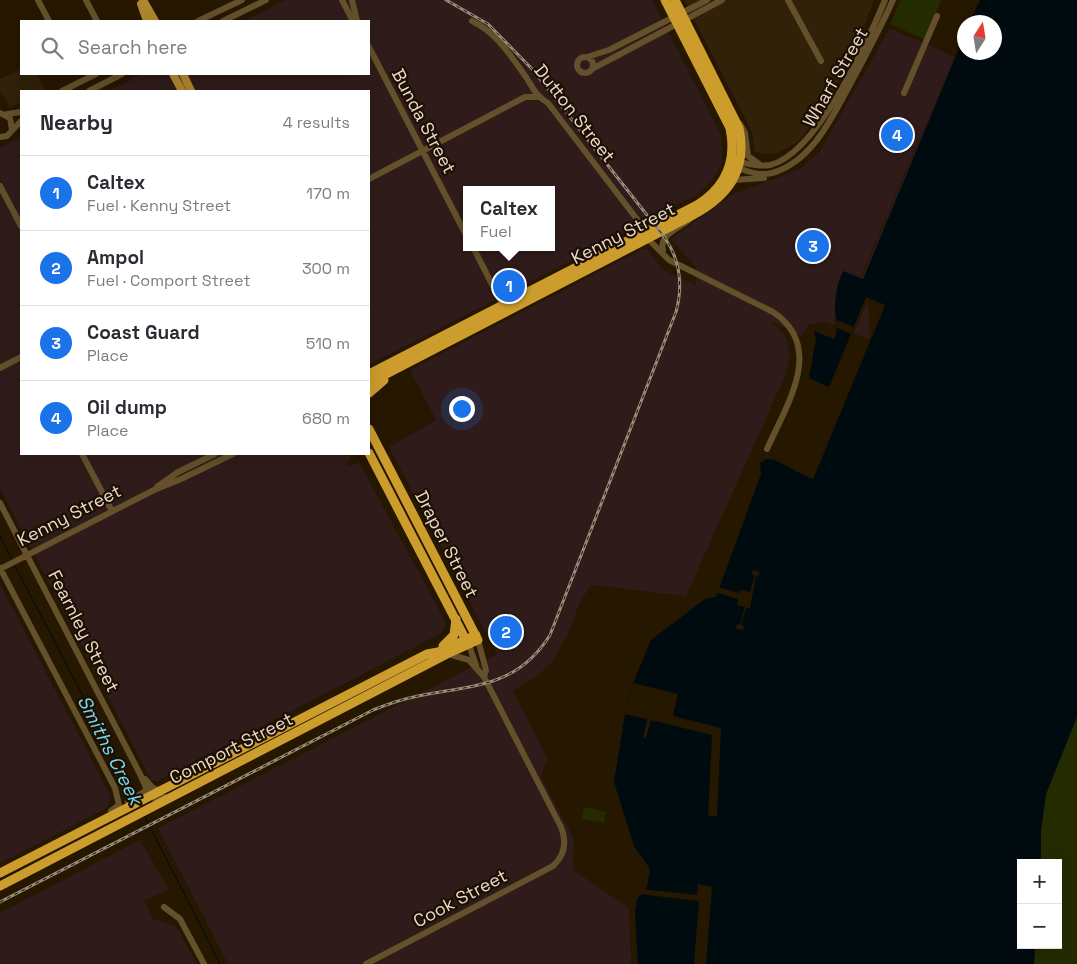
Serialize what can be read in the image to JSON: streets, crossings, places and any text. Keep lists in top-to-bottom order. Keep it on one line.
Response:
{"streets":{"highway":["Kenny Street","Draper Street","Comport Street"],"street":["Wharf Street","Dutton Street","Bunda Street","Fearnley Street","Cook Street"]},"crossings":[["Wharf Street","Kenny Street"],["Dutton Street","Kenny Street"],["Kenny Street","Fearnley Street"],["Draper Street","Comport Street"],["Draper Street","Cook Street"],["Fearnley Street","Comport Street"]],"water":["Smiths Creek"],"north":"top","page":{"search":"Search here","heading":["Nearby","4 results"],"pins":["4","3","1","2"],"list":[{"mark":"1","name":"Caltex","note":"Fuel · Kenny Street","value":"170 m"},{"mark":"2","name":"Ampol","note":"Fuel · Comport Street","value":"300 m"},{"mark":"3","name":"Coast Guard","note":"Place","value":"510 m"},{"mark":"4","name":"Oil dump","note":"Place","value":"680 m"}],"popup":["Caltex","Fuel"],"map_buttons":["+","−"]}}
